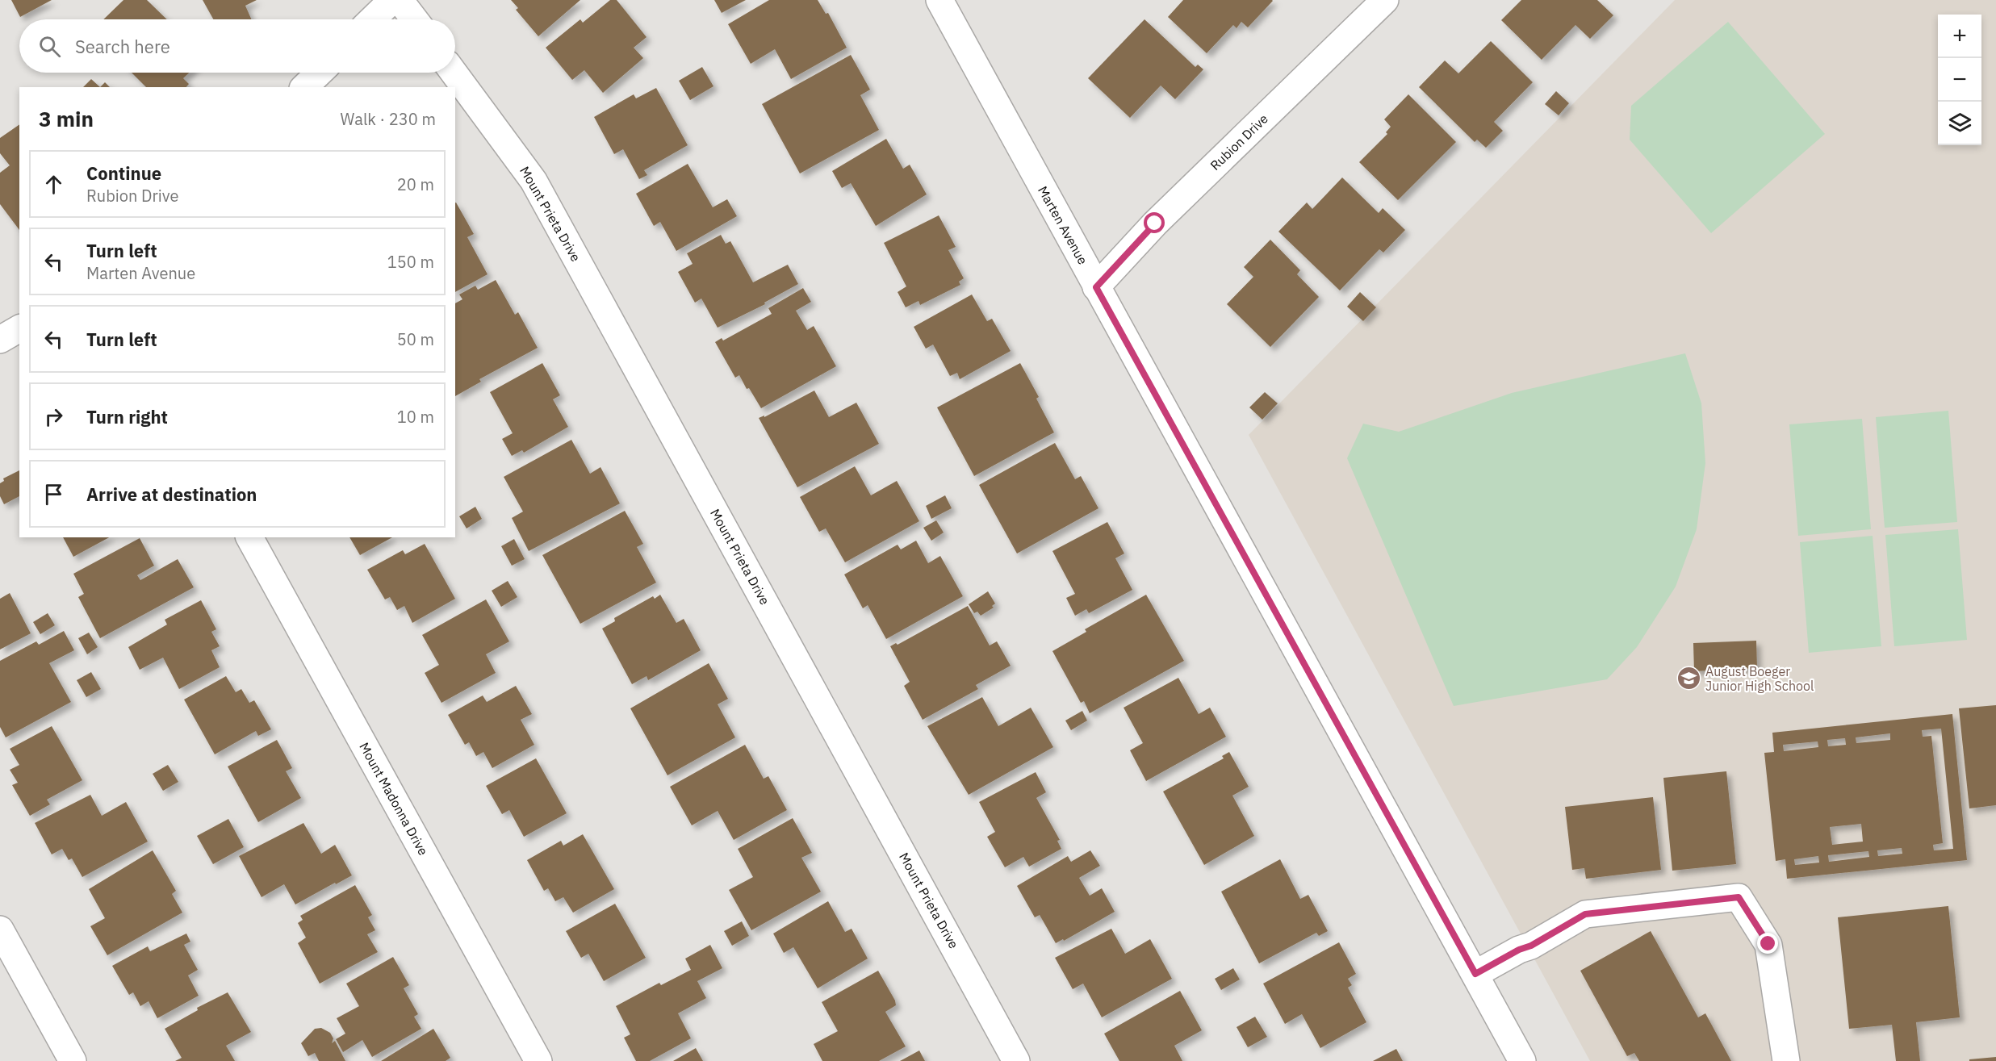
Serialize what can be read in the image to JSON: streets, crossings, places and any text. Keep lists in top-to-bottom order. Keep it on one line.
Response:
{"streets":{"street":["Rubion Drive","Mount Prieta Drive","Marten Avenue","Mount Madonna Drive"]},"crossings":[["Rubion Drive","Marten Avenue"]],"places":{"school or university":["August Boeger Junior High School"]},"page":{"map_buttons":["+","−"],"search":"Search here","heading":["3 min","Walk · 230 m"],"list":[["Continue","Rubion Drive","20 m"],["Turn left","Marten Avenue","150 m"],["Turn left","50 m"],["Turn right","10 m"],"Arrive at destination"]}}
